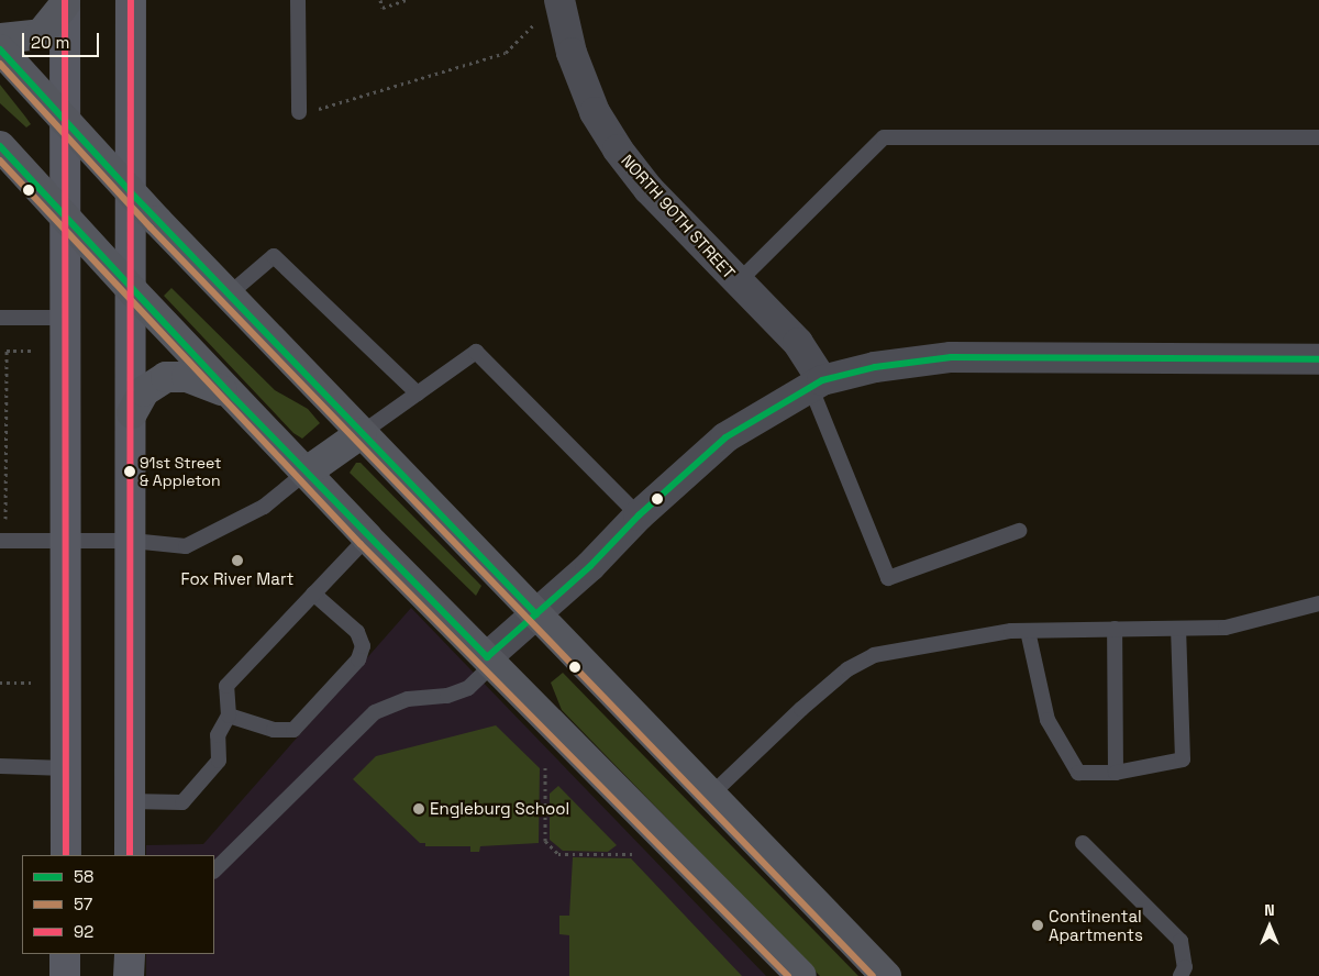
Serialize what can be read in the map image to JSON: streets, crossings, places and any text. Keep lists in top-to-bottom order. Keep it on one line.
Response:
{"streets":{"street":["NORTH 90TH STREET"]},"places":["91st Street & Appleton","Fox River Mart","Engleburg School","Continental Apartments"],"lines":["transit line 92","transit line 58","transit line 57"],"legend":["58","57","92"],"scale_bar":"20 m","north":"top"}
